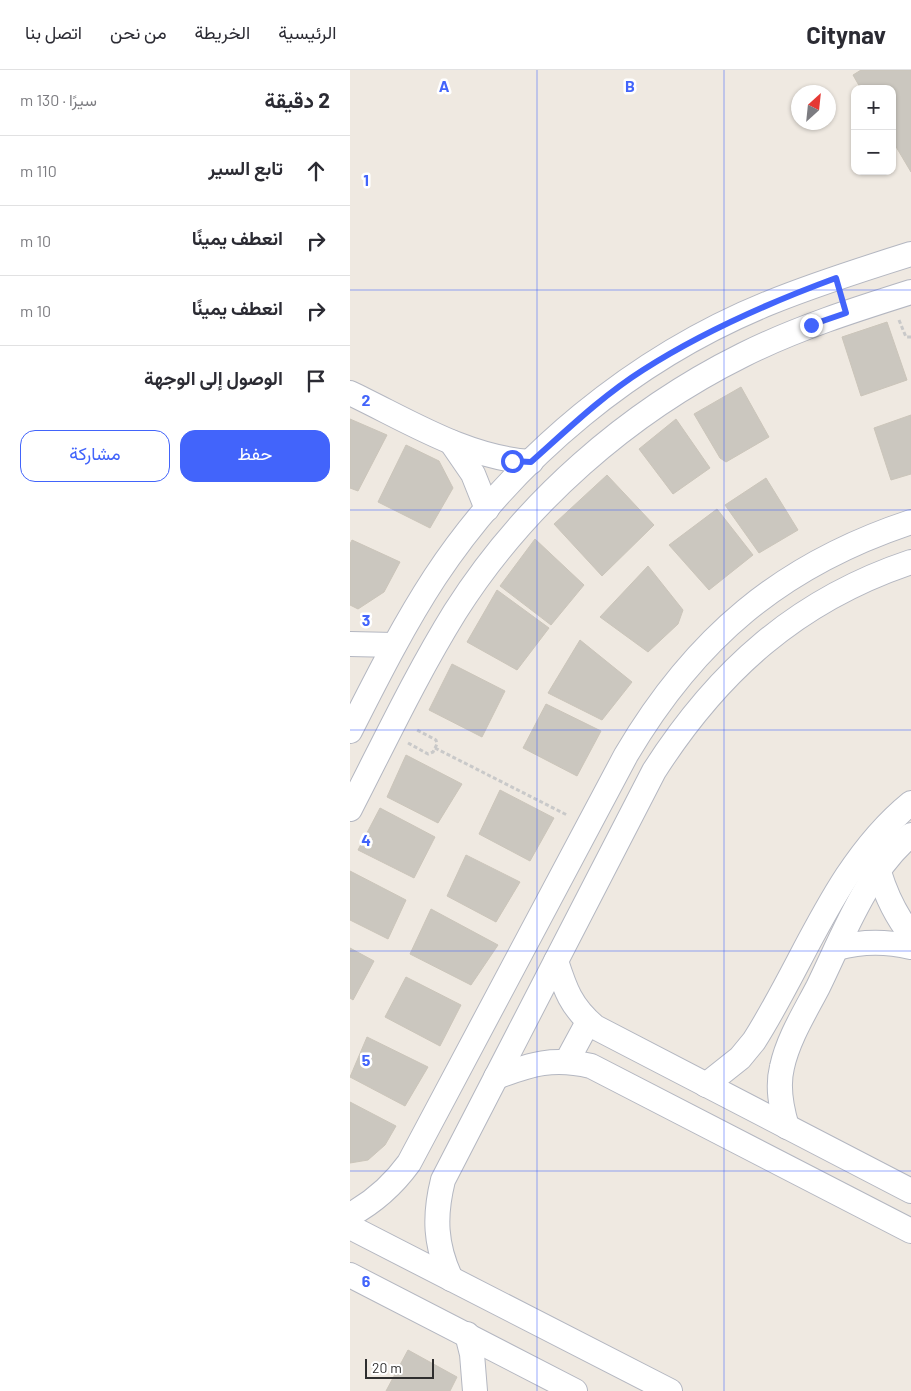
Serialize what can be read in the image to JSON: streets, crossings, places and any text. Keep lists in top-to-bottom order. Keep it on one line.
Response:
{"scale_bar":"20 m","north":"top right","page":{"header":"Citynav","nav":["الرئيسية","الخريطة","من نحن","اتصل بنا"],"heading":["2 دقيقة","سيرًا · 130 m"],"map_buttons":["+","−"],"list":[["تابع السير","110 m"],["انعطف يمينًا","10 m"],["انعطف يمينًا","10 m"],"الوصول إلى الوجهة"],"buttons":["حفظ","مشاركة"],"scale":"20 m"},"grid":{"columns":["A","B"],"rows":["1","2","3","4","5","6"]}}
